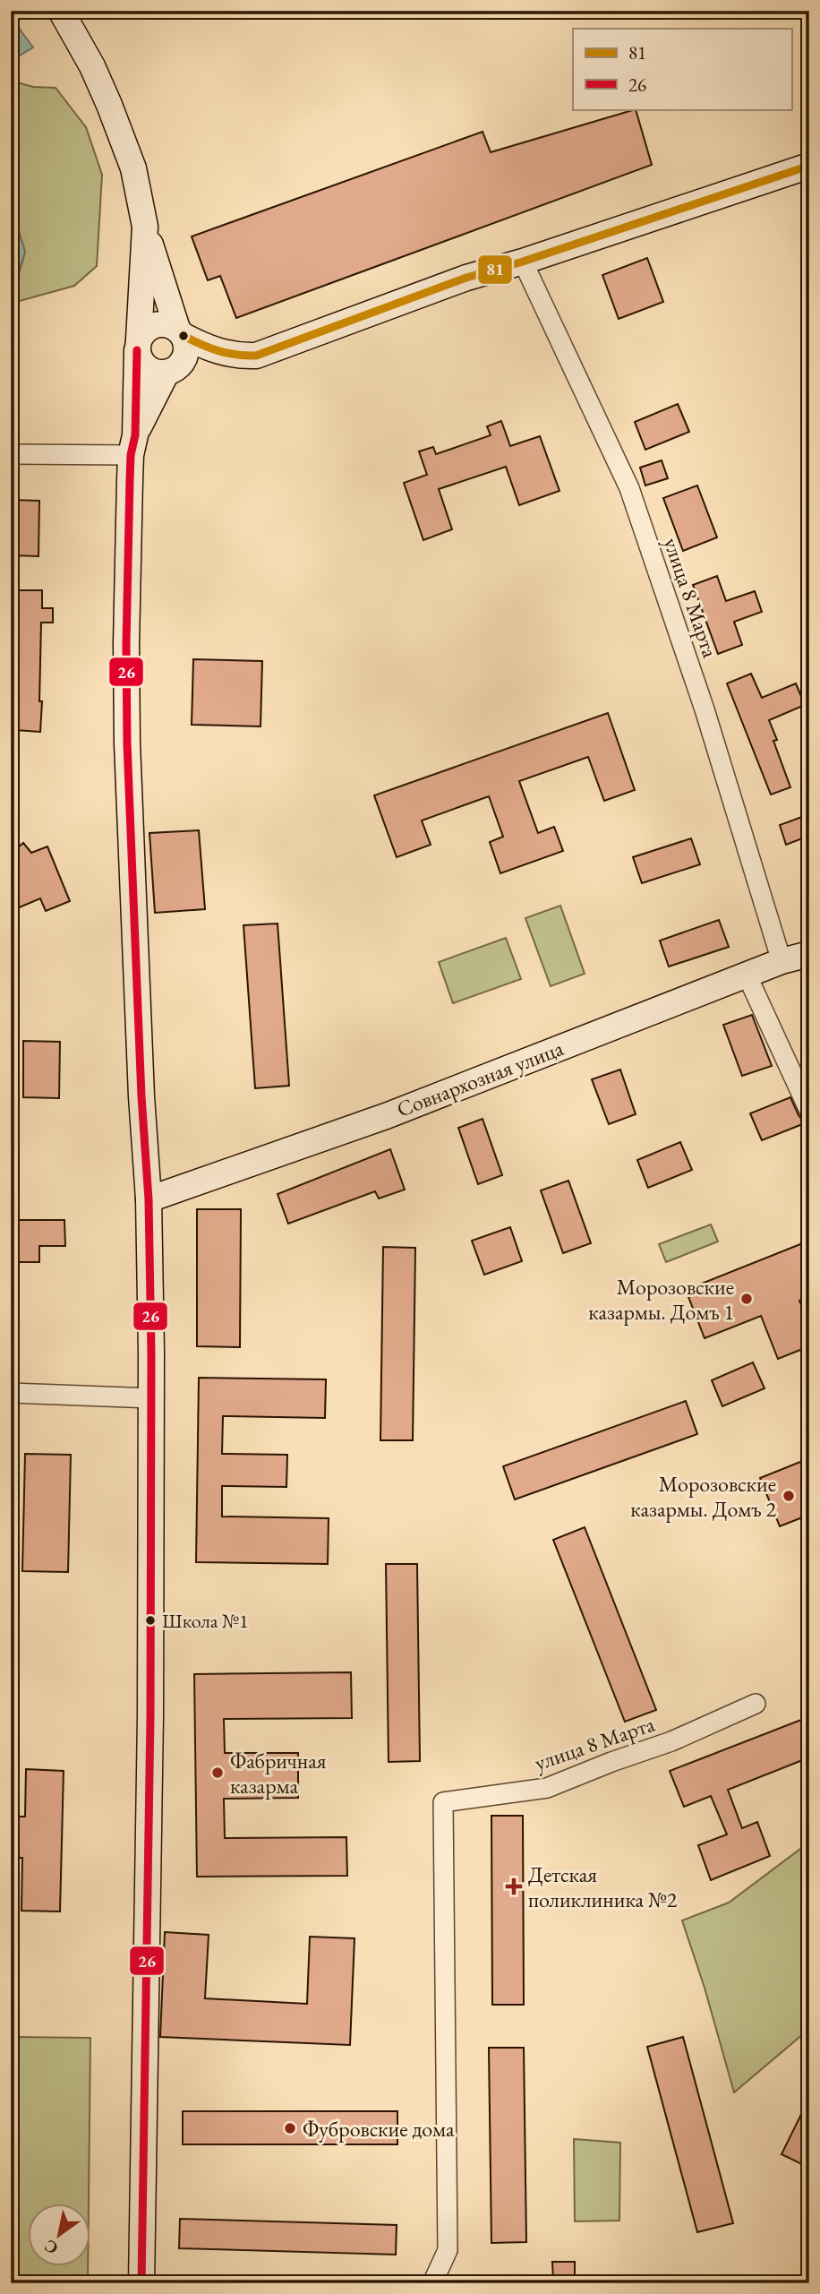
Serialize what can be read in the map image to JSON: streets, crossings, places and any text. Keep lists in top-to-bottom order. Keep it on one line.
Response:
{"streets":{"street":["улица 8 Марта","Совнархозная улица"]},"crossings":[["улица 8 Марта","Совнархозная улица"]],"places":{"other":["Морозовские казармы. Домъ 1","Морозовские казармы. Домъ 2","Школа №1","Фабричная казарма","Фубровские дома"],"health":["Детская поликлиника №2"]},"lines":["transit line 81","transit line 26"],"legend":["81","26"],"north":"bottom left"}
